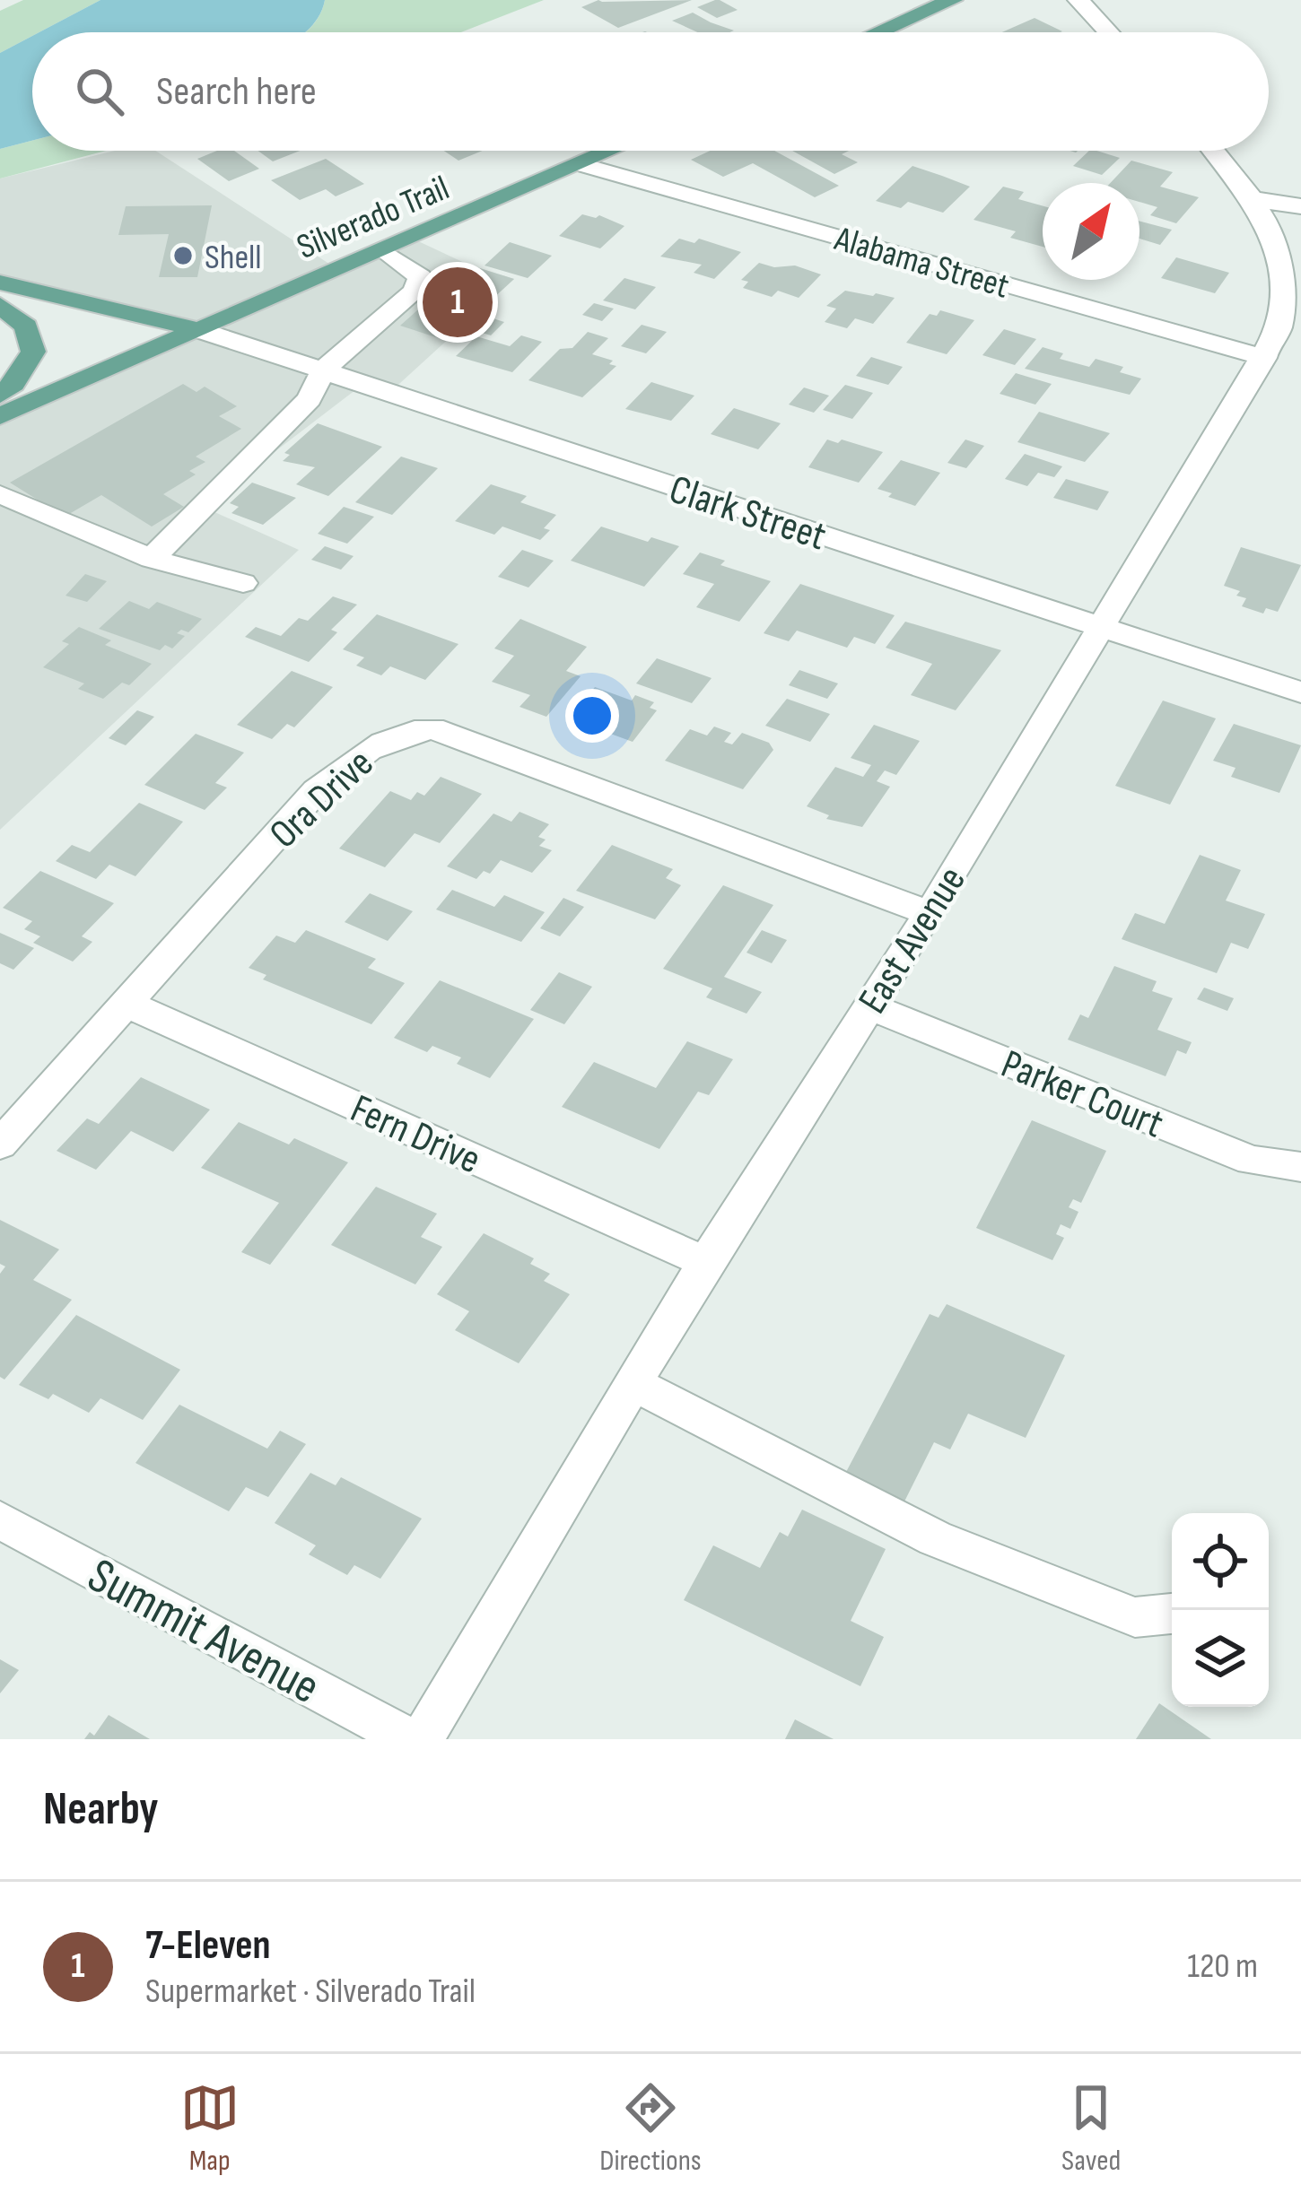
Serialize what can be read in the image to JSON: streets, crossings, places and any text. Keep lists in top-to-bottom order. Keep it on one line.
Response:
{"streets":{"main road":["Silverado Trail"],"street":["Alabama Street","Clark Street","Ora Drive","East Avenue","Parker Court","Fern Drive","Summit Avenue"]},"crossings":[["Silverado Trail","Alabama Street"],["Silverado Trail","Clark Street"],["Alabama Street","East Avenue"],["Clark Street","East Avenue"],["Ora Drive","East Avenue"],["Ora Drive","Fern Drive"],["East Avenue","Parker Court"],["East Avenue","Fern Drive"]],"places":["Shell"],"north":"top right","page":{"search":"Search here","pins":"1","heading":"Nearby","list":[{"mark":"1","name":"7-Eleven","note":"Supermarket · Silverado Trail","value":"120 m"}],"nav":["Map","Directions","Saved"]}}
